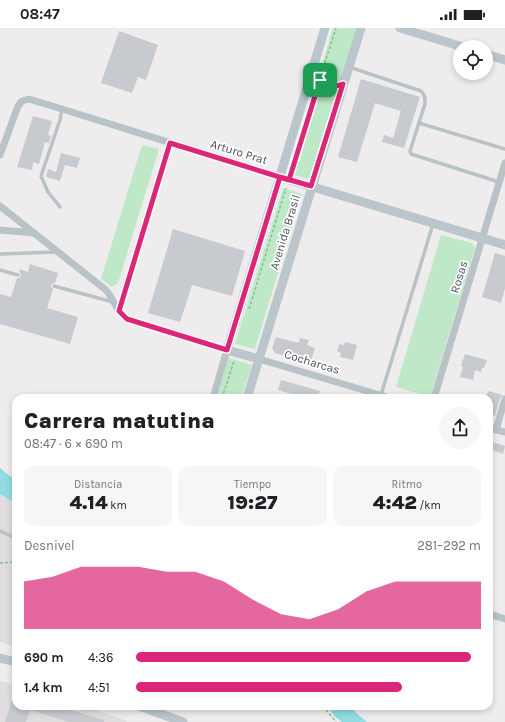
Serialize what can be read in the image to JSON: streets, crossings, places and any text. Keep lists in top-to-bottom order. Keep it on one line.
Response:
{"streets":{"main road":["Arturo Prat","Avenida Brasil","Cocharcas"],"street":["Rosas"]},"crossings":[["Arturo Prat","Avenida Brasil"],["Arturo Prat","Rosas"],["Avenida Brasil","Cocharcas"]],"page":{"status":"08:47","heading":["Carrera matutina","08:47 · 6 × 690 m"],"stats":[["Distancia","4.14 km"],["Tiempo","19:27"],["Ritmo","4:42 /km"]],"chart":["Desnivel","281–292 m"],"list":[{"name":"690 m","note":"4:36"},{"name":"1.4 km","note":"4:51"}]}}
